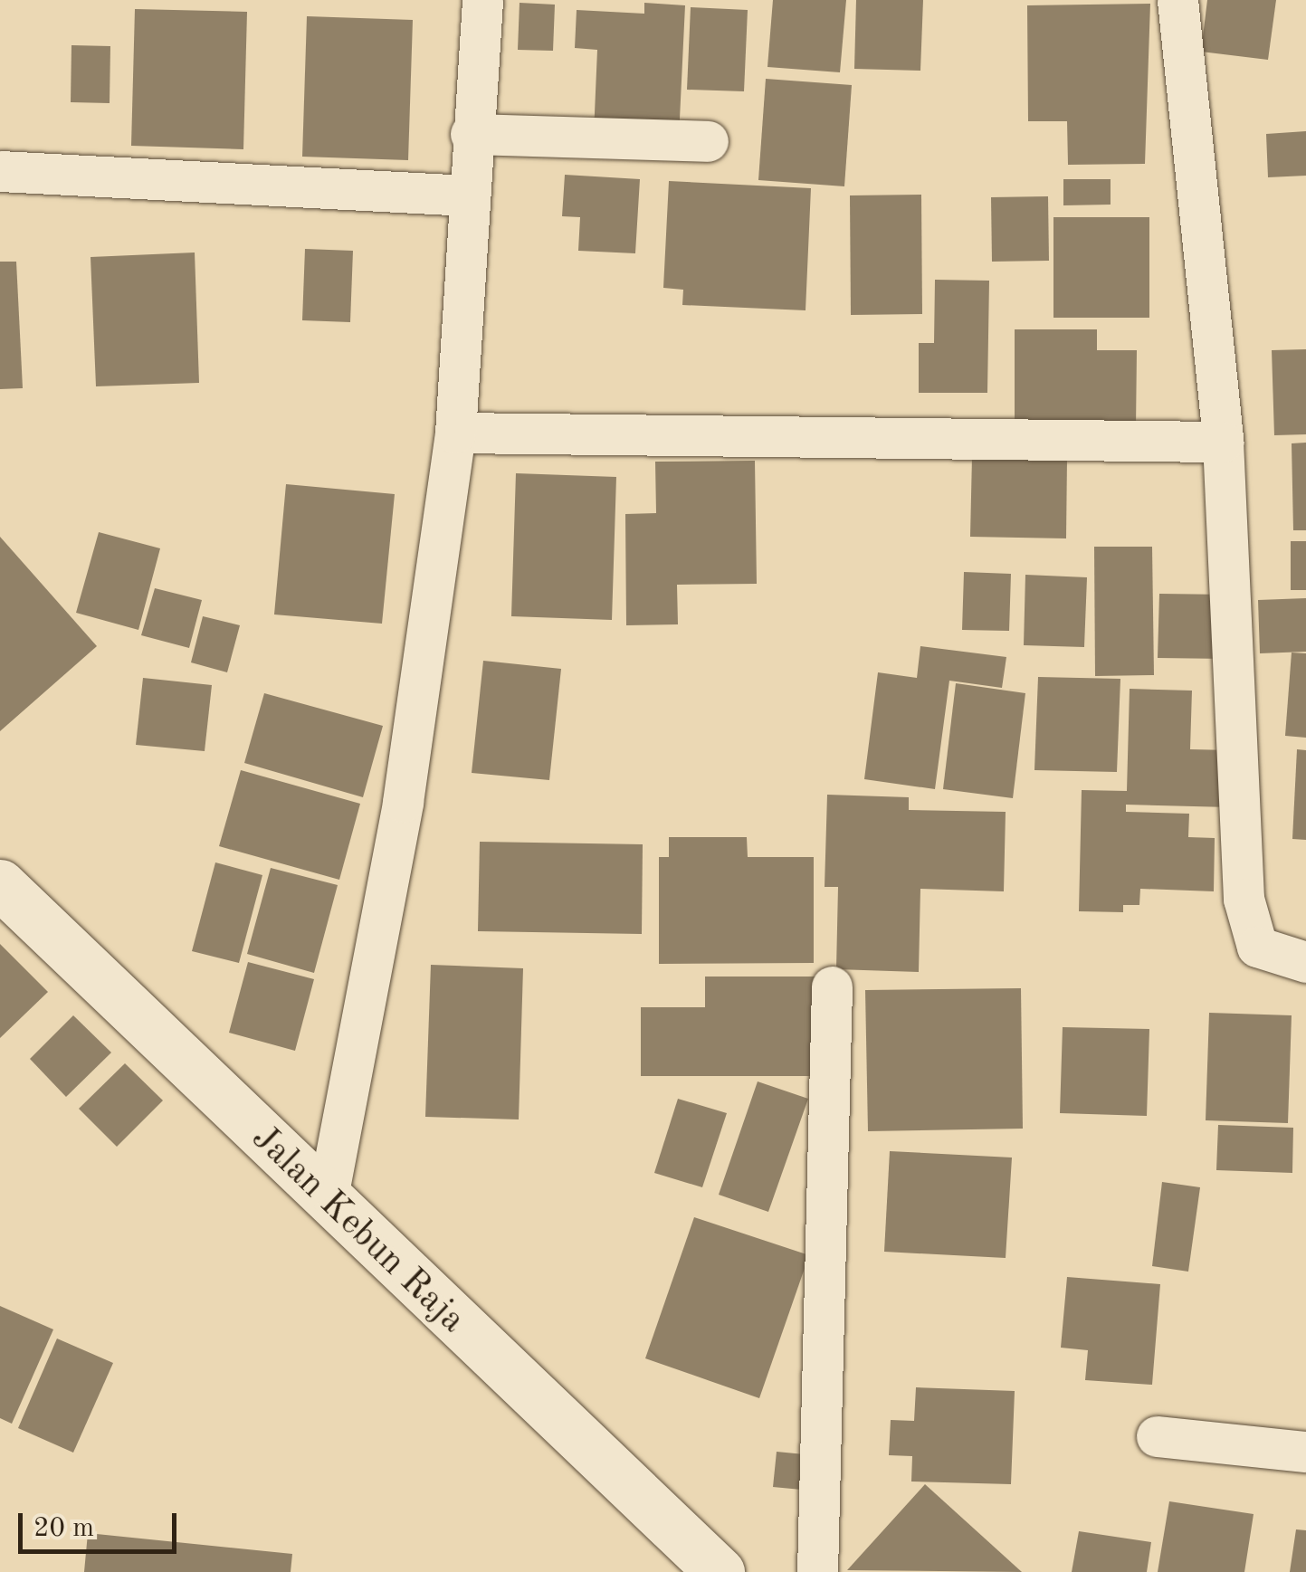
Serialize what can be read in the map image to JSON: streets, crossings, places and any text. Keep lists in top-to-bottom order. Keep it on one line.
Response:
{"streets":{"street":["Jalan Kebun Raja"]},"scale_bar":"20 m"}
